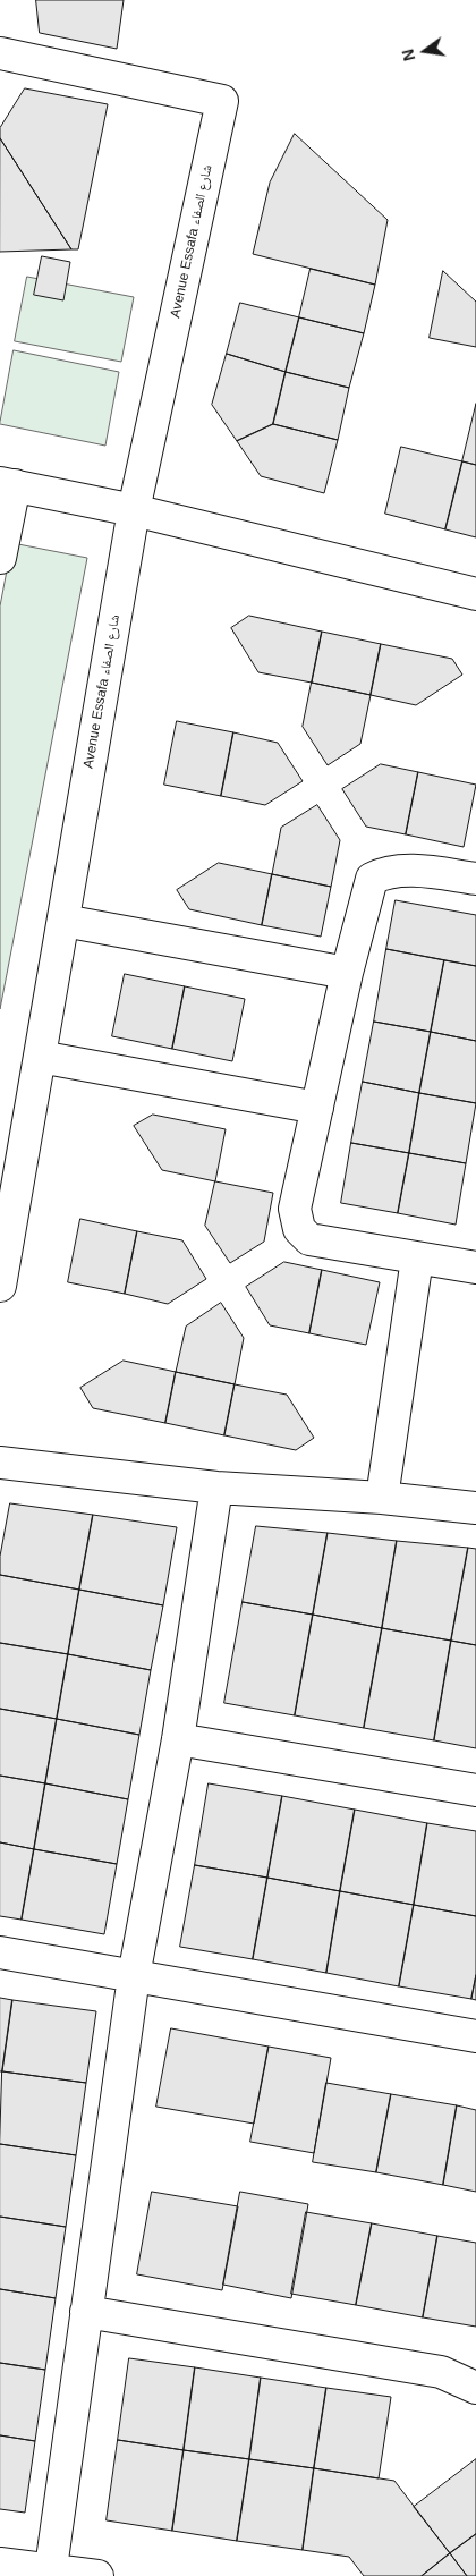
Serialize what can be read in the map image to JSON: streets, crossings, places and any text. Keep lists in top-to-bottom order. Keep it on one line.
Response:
{"streets":{"street":["Avenue Essafa شارع الصفاء"]},"north":"left"}
